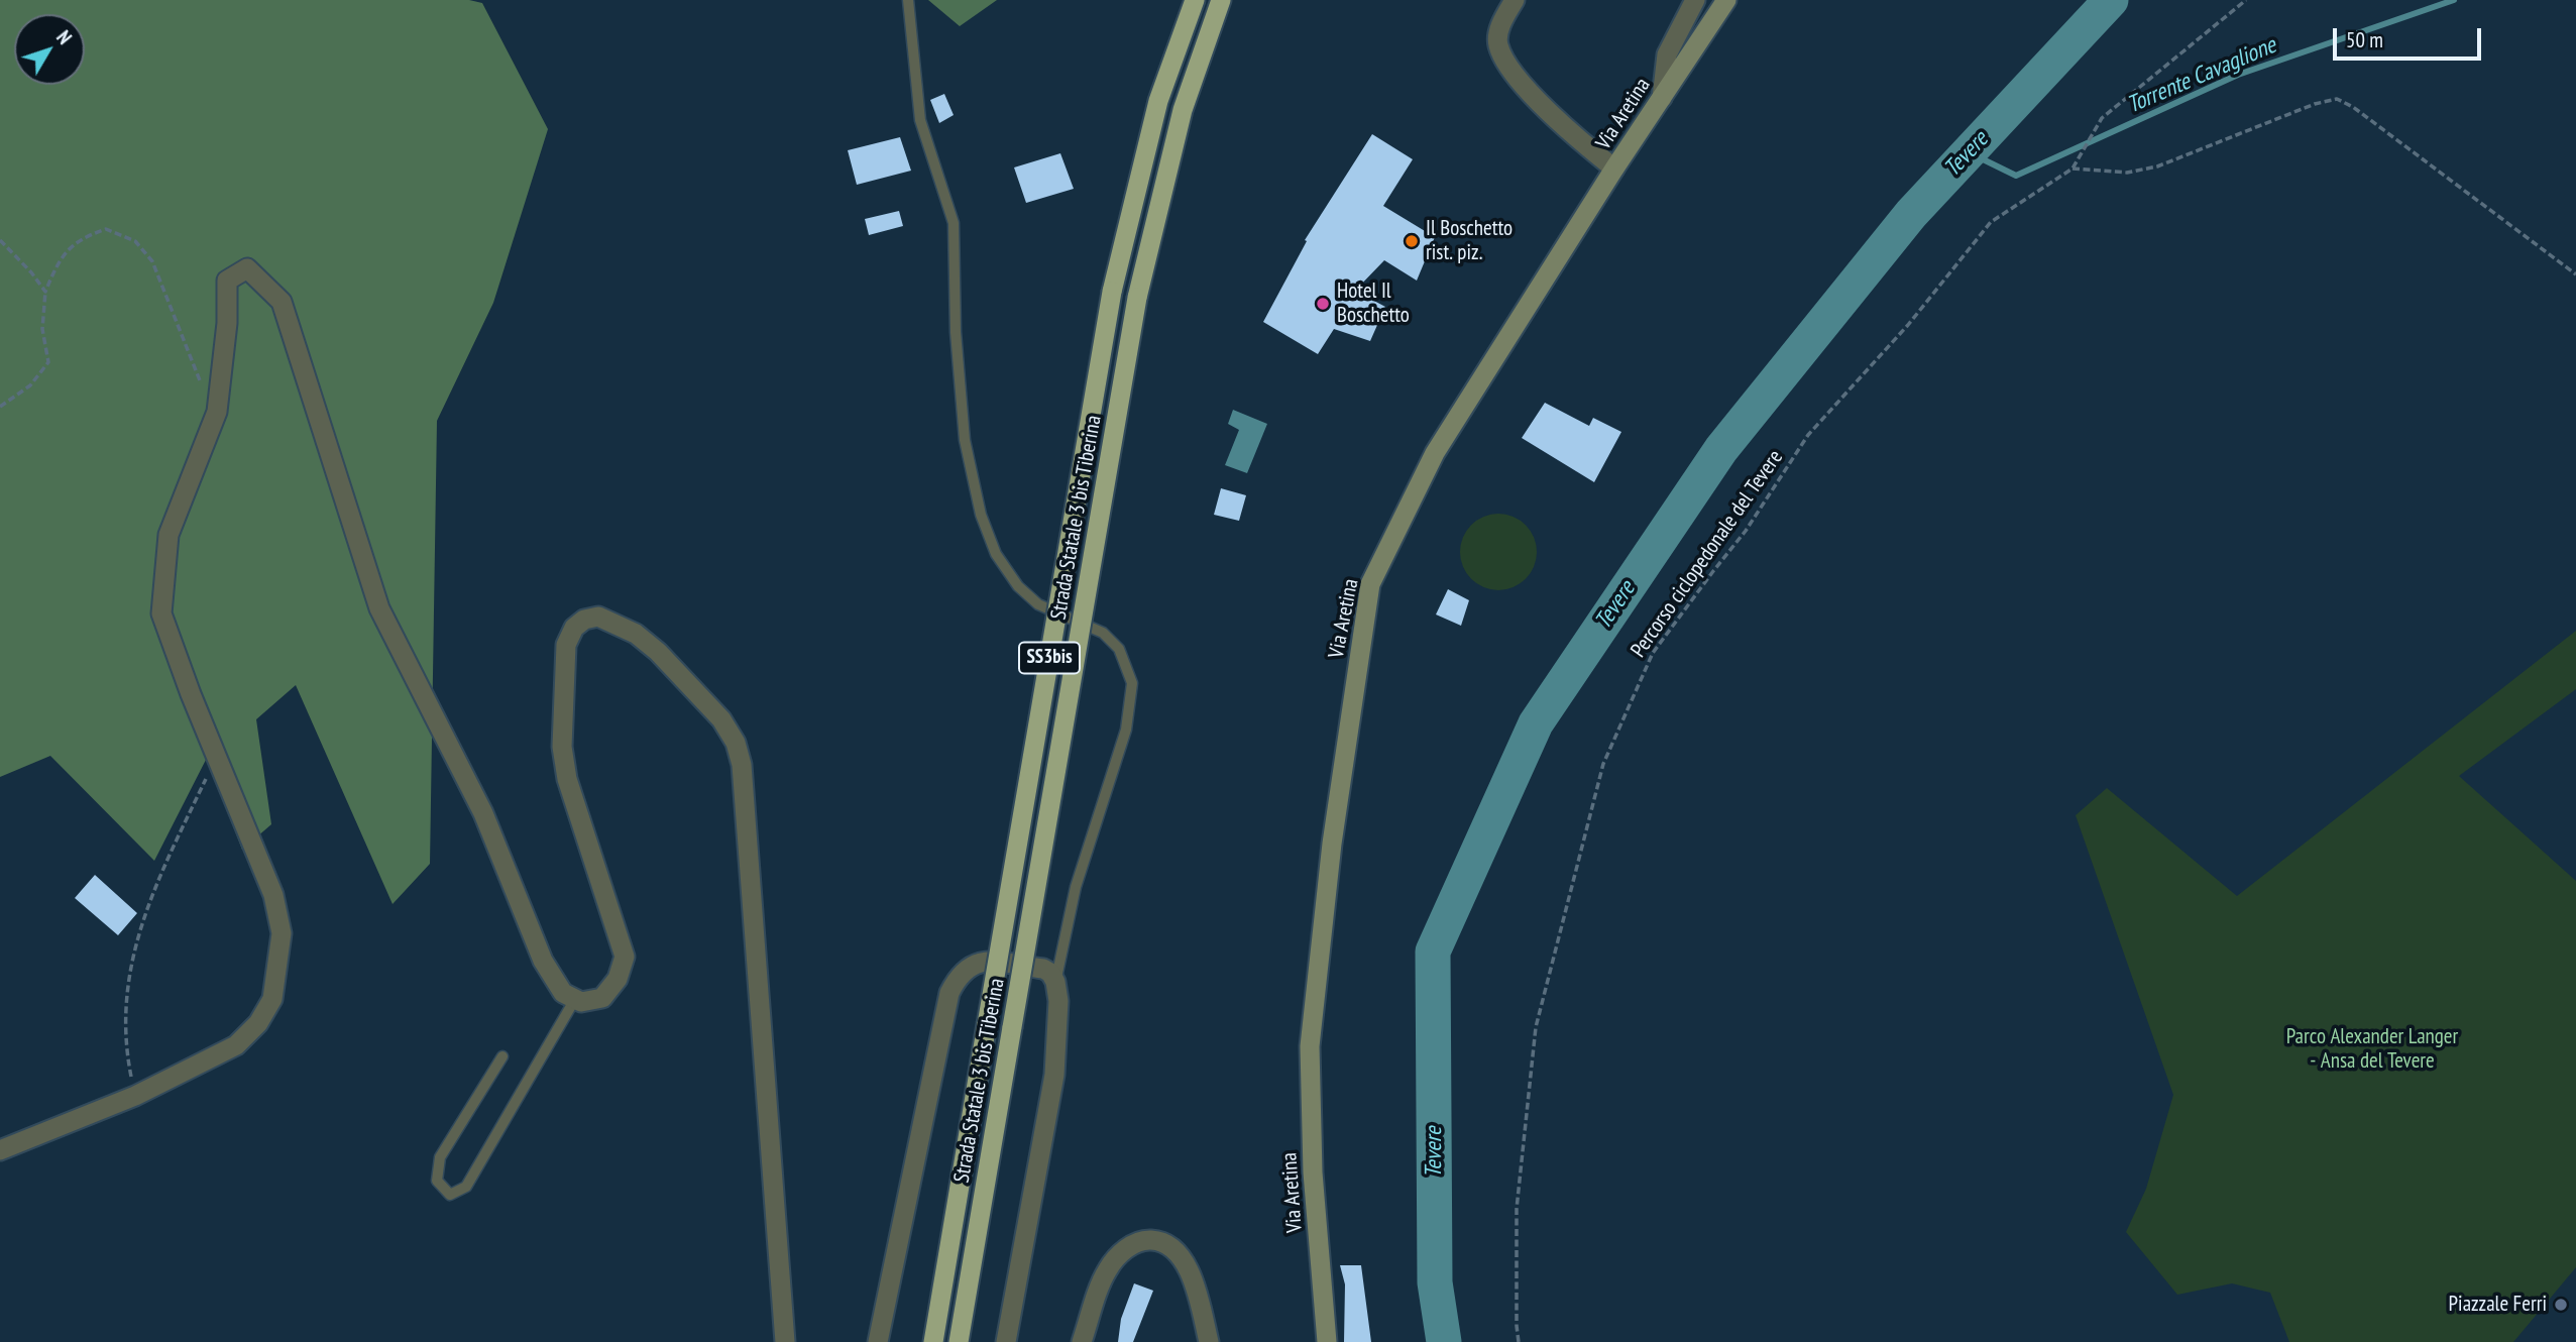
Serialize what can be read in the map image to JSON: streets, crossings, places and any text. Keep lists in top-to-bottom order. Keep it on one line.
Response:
{"streets":{"highway":["Strada Statale 3 bis Tiberina","SS3bis"],"main road":["Via Aretina"],"path":["Percorso ciclopedonale del Tevere"]},"water":["Torrente Cavaglione","Tevere"],"parks":["Parco Alexander Langer - Ansa del Tevere"],"places":["Il Boschetto rist. piz.","Hotel Il Boschetto","Piazzale Ferri"],"scale_bar":"50 m","north":"top right"}
